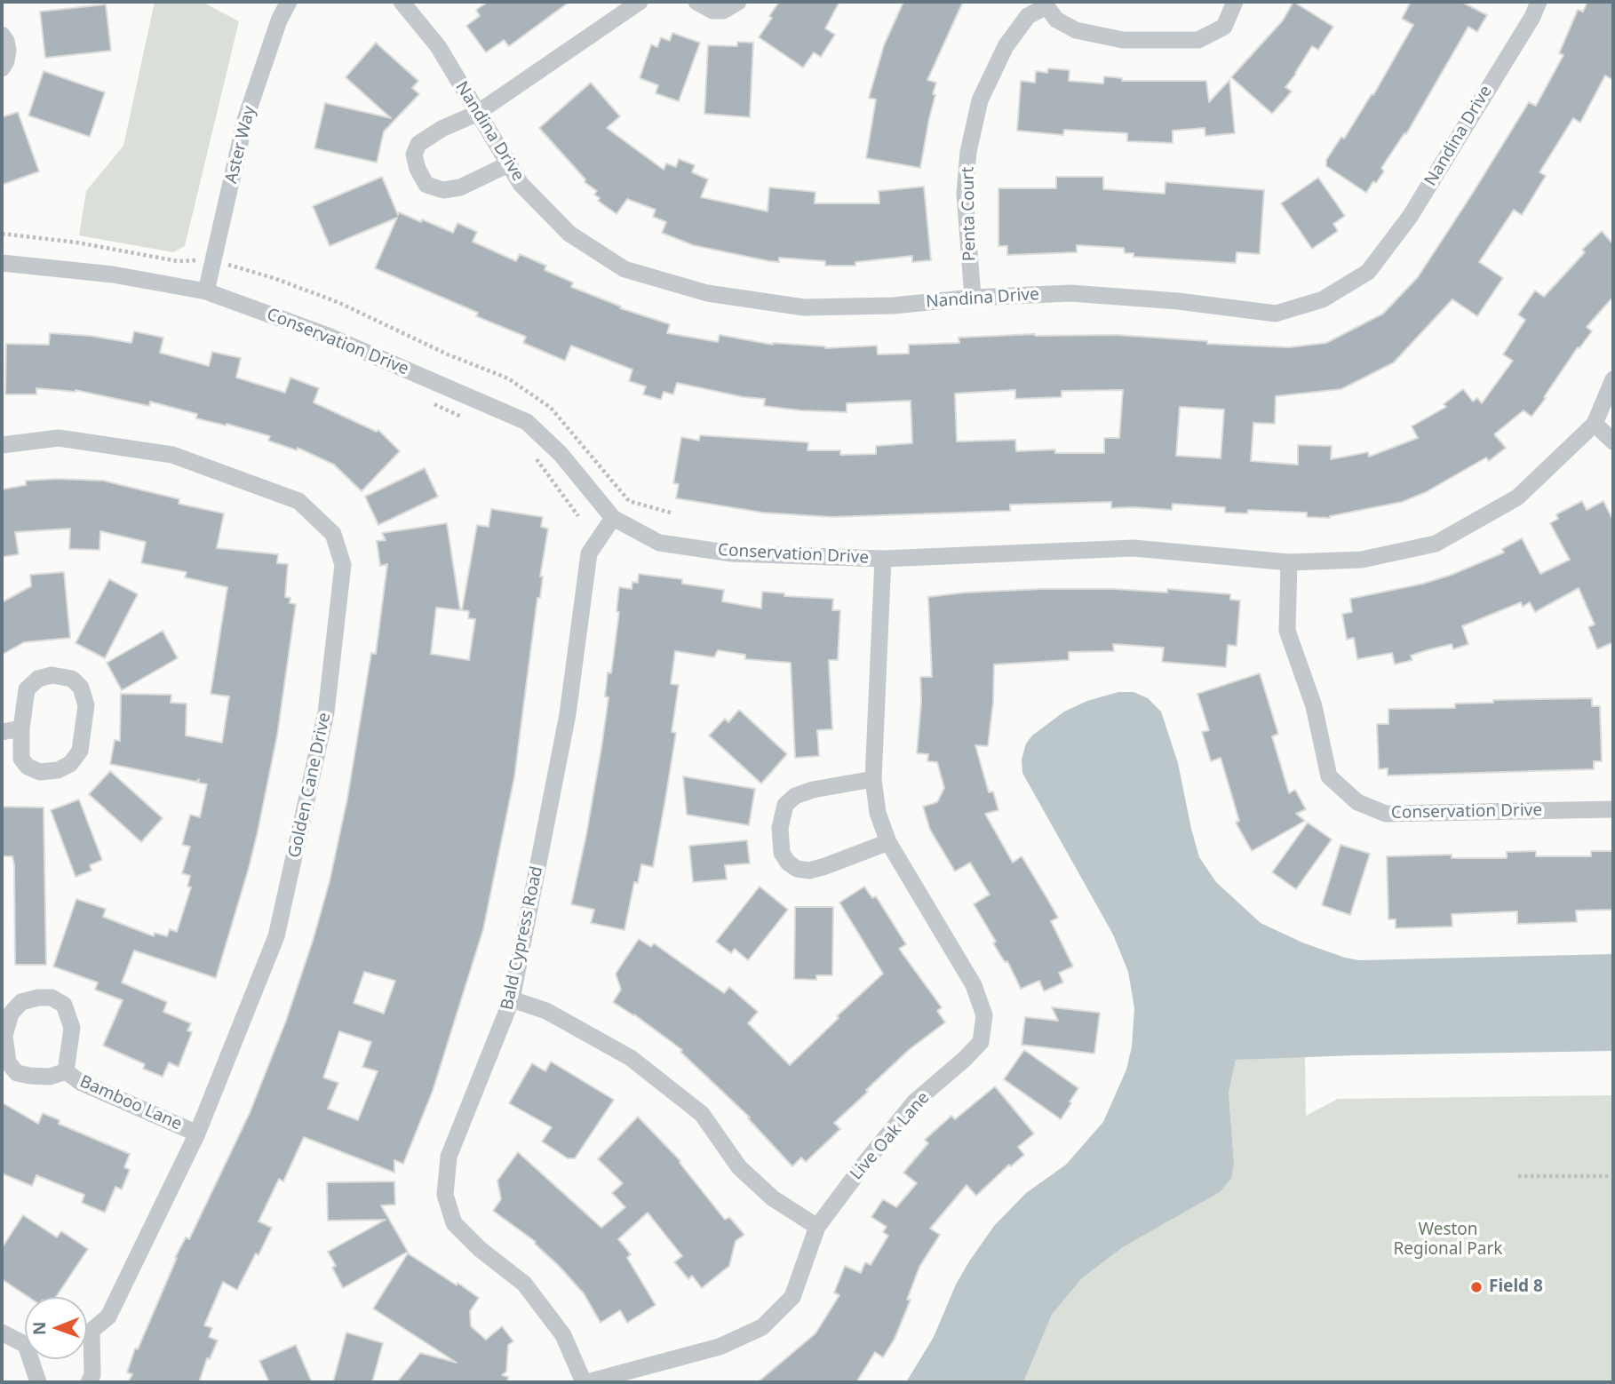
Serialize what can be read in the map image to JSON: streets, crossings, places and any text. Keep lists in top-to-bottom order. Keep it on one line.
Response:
{"streets":{"street":["Nandina Drive","Aster Way","Penta Court","Conservation Drive","Golden Cane Drive","Bald Cypress Road","Bamboo Lane","Live Oak Lane"]},"crossings":[["Nandina Drive","Penta Court"],["Aster Way","Conservation Drive"],["Conservation Drive","Bald Cypress Road"],["Conservation Drive","Live Oak Lane"],["Golden Cane Drive","Bamboo Lane"],["Bald Cypress Road","Live Oak Lane"]],"parks":["Weston Regional Park"],"places":["Field 8"],"north":"left"}
